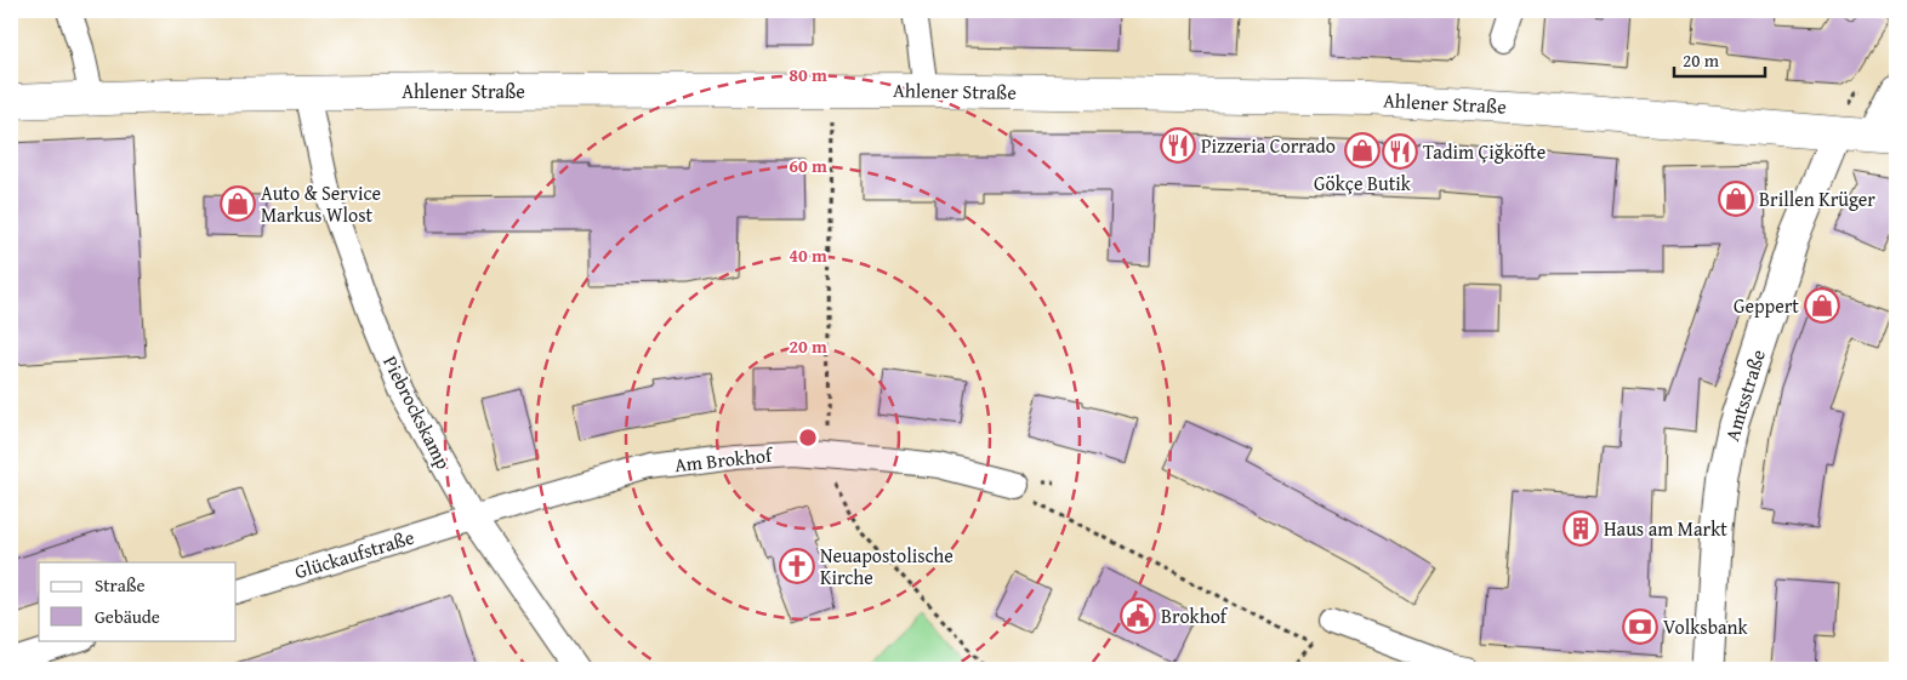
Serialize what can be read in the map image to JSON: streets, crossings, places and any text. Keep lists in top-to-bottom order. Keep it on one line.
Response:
{"streets":{"main road":["Ahlener Straße"],"street":["Amtsstraße","Piebrockskamp","Am Brokhof","Glückaufstraße"]},"crossings":[["Ahlener Straße","Amtsstraße"],["Ahlener Straße","Piebrockskamp"],["Piebrockskamp","Am Brokhof"],["Piebrockskamp","Glückaufstraße"],["Am Brokhof","Glückaufstraße"]],"places":{"restaurant":["Pizzeria Corrado","Tadim Çiğköfte"],"shop":["Gökçe Butik","Brillen Krüger","Auto & Service Markus Wlost","Geppert"],"building":["Haus am Markt"],"church":["Neuapostolische Kirche"],"public building":["Brokhof"],"bank":["Volksbank"]},"legend":["Straße","Gebäude"],"scale_bar":"20 m","rings":["80 m","60 m","40 m","20 m"]}
